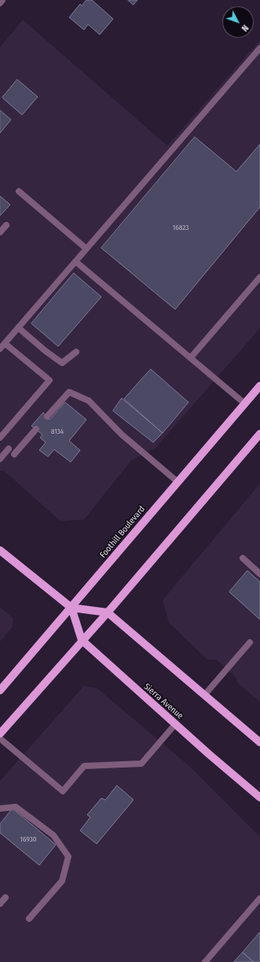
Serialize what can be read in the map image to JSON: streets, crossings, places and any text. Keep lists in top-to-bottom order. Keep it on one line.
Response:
{"streets":{"main road":["Foothill Boulevard","Sierra Avenue"]},"crossings":[["Foothill Boulevard","Sierra Avenue"]],"house_numbers":["16823","8134","16930"],"north":"bottom right"}
